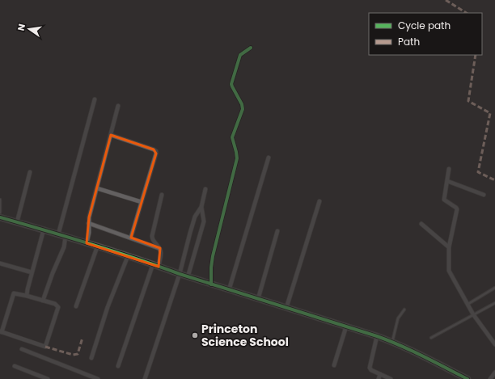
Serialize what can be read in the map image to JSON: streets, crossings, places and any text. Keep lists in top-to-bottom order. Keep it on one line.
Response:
{"places":["Princeton Science School"],"legend":["Cycle path","Path"],"north":"left"}
